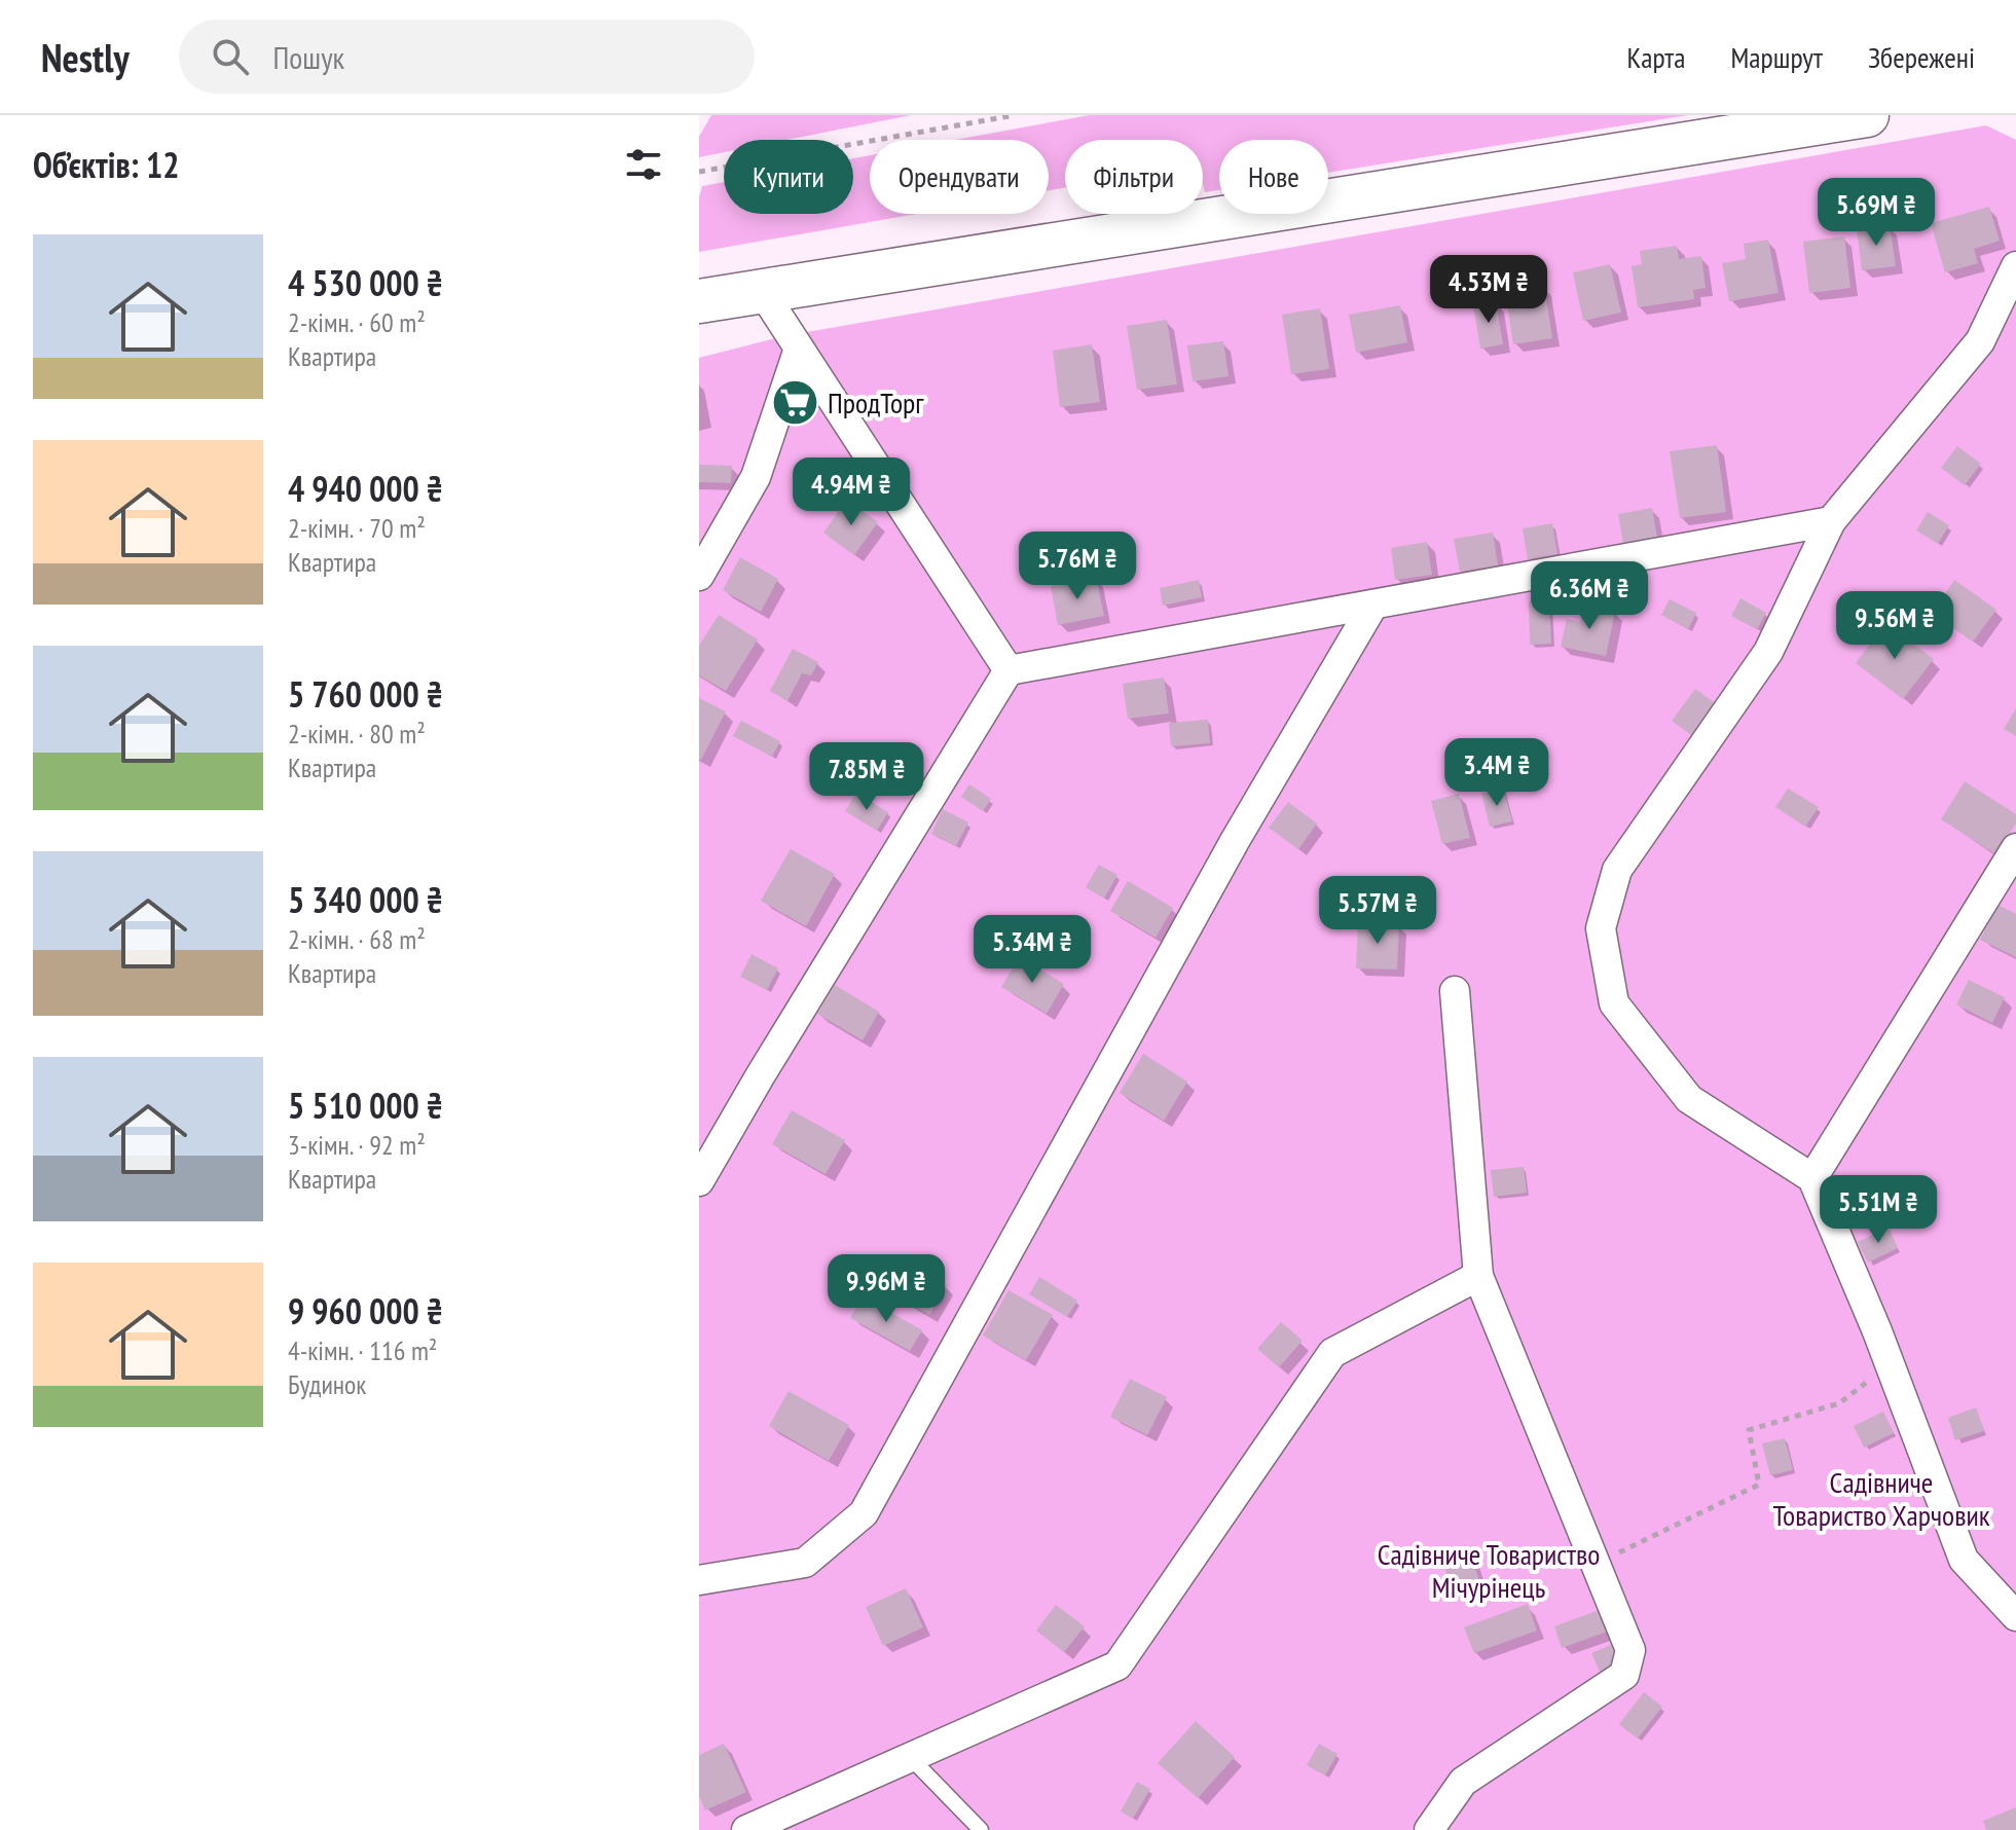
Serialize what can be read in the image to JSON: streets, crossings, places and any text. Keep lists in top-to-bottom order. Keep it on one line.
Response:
{"parks":["Садівниче Товариство Харчовик","Садівниче Товариство Мічурінець"],"places":{"supermarket":["ПродТорг"]},"page":{"header":"Nestly","search":"Пошук","nav":["Карта","Маршрут","Збережені"],"heading":"Об’єктів: 12","chip":["Купити","Орендувати","Фільтри","Нове"],"price":["5.69M ₴","4.53M ₴","4.94M ₴","5.76M ₴","6.36M ₴","9.56M ₴","3.4M ₴","7.85M ₴","5.57M ₴","5.34M ₴","5.51M ₴","9.96M ₴"],"list":[{"name":"4 530 000 ₴","note":"2-кімн. · 60 m² · Квартира"},{"name":"4 940 000 ₴","note":"2-кімн. · 70 m² · Квартира"},{"name":"5 760 000 ₴","note":"2-кімн. · 80 m² · Квартира"},{"name":"5 340 000 ₴","note":"2-кімн. · 68 m² · Квартира"},{"name":"5 510 000 ₴","note":"3-кімн. · 92 m² · Квартира"},{"name":"9 960 000 ₴","note":"4-кімн. · 116 m² · Будинок"}]}}
